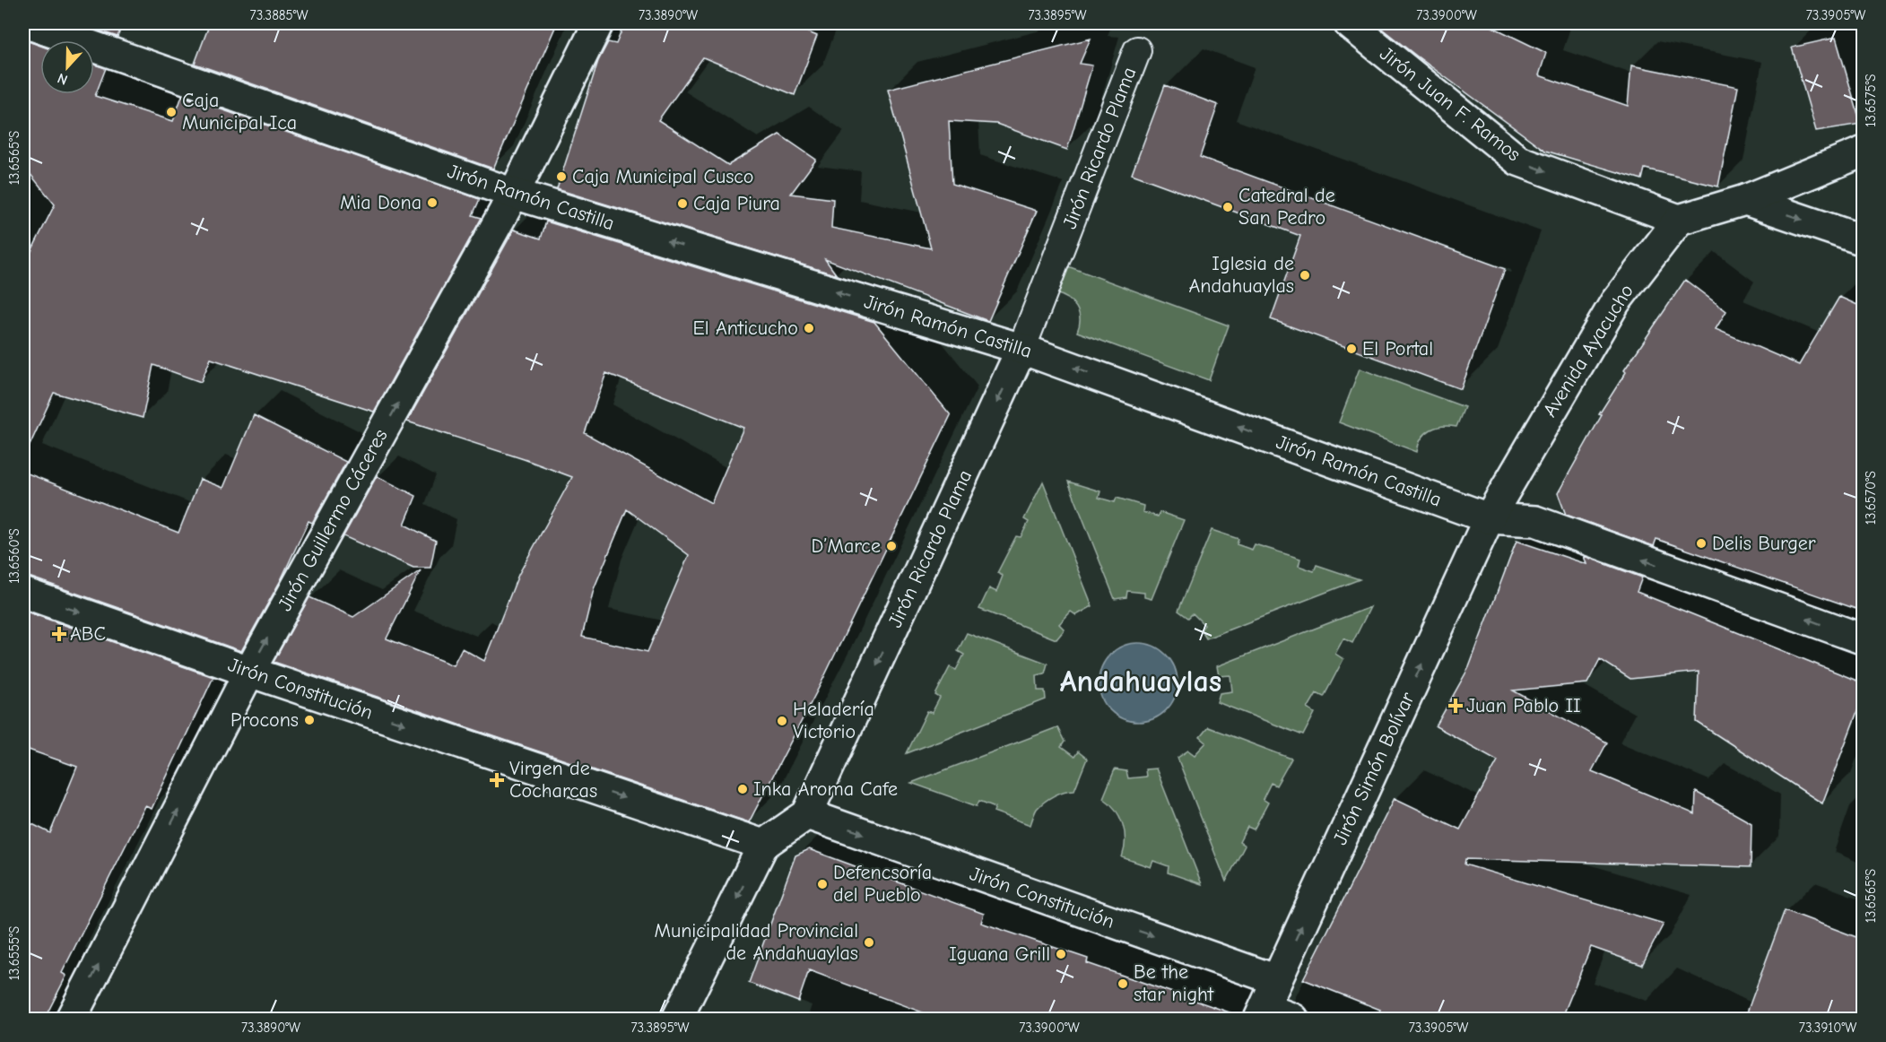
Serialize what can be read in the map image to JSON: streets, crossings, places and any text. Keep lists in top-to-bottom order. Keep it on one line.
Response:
{"streets":{"street":["Jirón Juan F. Ramos","Jirón Ricardo Plama","Jirón Ramón Castilla","Avenida Ayacucho","Jirón Guillermo Cáceres","Jirón Constitución","Jirón Simón Bolívar"]},"crossings":[["Jirón Juan F. Ramos","Avenida Ayacucho"],["Jirón Ricardo Plama","Jirón Ramón Castilla"],["Jirón Ricardo Plama","Jirón Constitución"],["Jirón Ramón Castilla","Avenida Ayacucho"],["Jirón Ramón Castilla","Jirón Guillermo Cáceres"],["Jirón Ramón Castilla","Jirón Simón Bolívar"],["Avenida Ayacucho","Jirón Simón Bolívar"],["Jirón Guillermo Cáceres","Jirón Constitución"],["Jirón Constitución","Jirón Simón Bolívar"]],"one_way":["Jirón Juan F. Ramos","Jirón Ricardo Plama","Jirón Ramón Castilla","Jirón Guillermo Cáceres","Jirón Constitución","Jirón Simón Bolívar"],"districts":["Andahuaylas"],"places":{"other":["Caja Municipal Ica","Caja Municipal Cusco","Mia Dona","Caja Piura","Catedral de San Pedro","Iglesia de Andahuaylas","El Anticucho","El Portal","Delis Burger","D’Marce","Procons","Heladería Victorio","Inka Aroma Cafe","Defencsoría del Pueblo","Municipalidad Provincial de Andahuaylas","Iguana Grill","Be the star night"],"health":["ABC","Juan Pablo II","Virgen de Cocharcas"]},"north":"bottom","coordinates":["73.3885°W","73.3890°W","73.3895°W","73.3900°W","73.3905°W","13.6575°S","13.6565°S","13.6570°S","13.6560°S","13.6555°S","73.3910°W"]}
